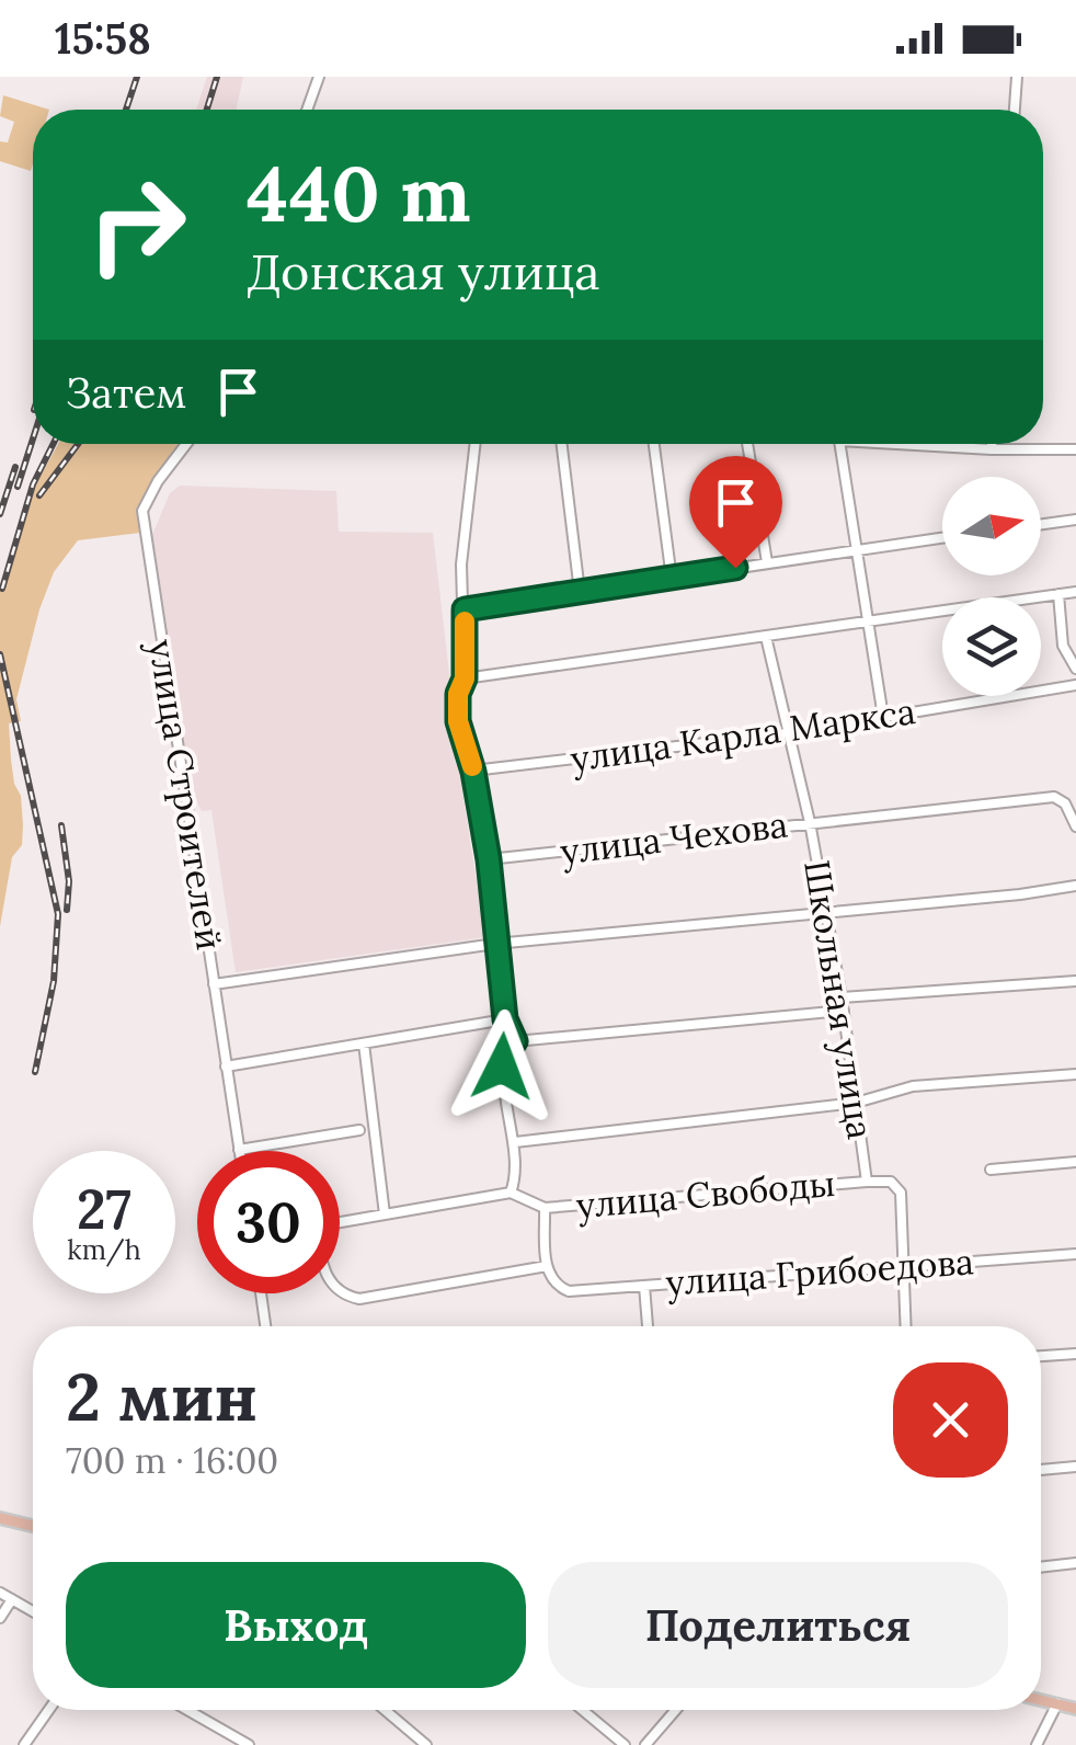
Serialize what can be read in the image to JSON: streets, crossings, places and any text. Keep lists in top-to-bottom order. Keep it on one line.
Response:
{"streets":{"street":["улица Карла Маркса","улица Строителей","улица Чехова","Школьная улица","улица Свободы","улица Грибоедова"]},"crossings":[["улица Карла Маркса","Школьная улица"],["улица Чехова","Школьная улица"],["Школьная улица","улица Свободы"],["Школьная улица","улица Грибоедова"]],"north":"right","page":{"status":"15:58","turn":["440 m","Донская улица"],"then":"Затем","speed":"27 km/h","limit":"30","heading":["2 мин","700 m · 16:00"],"buttons":["Выход","Поделиться"]}}
